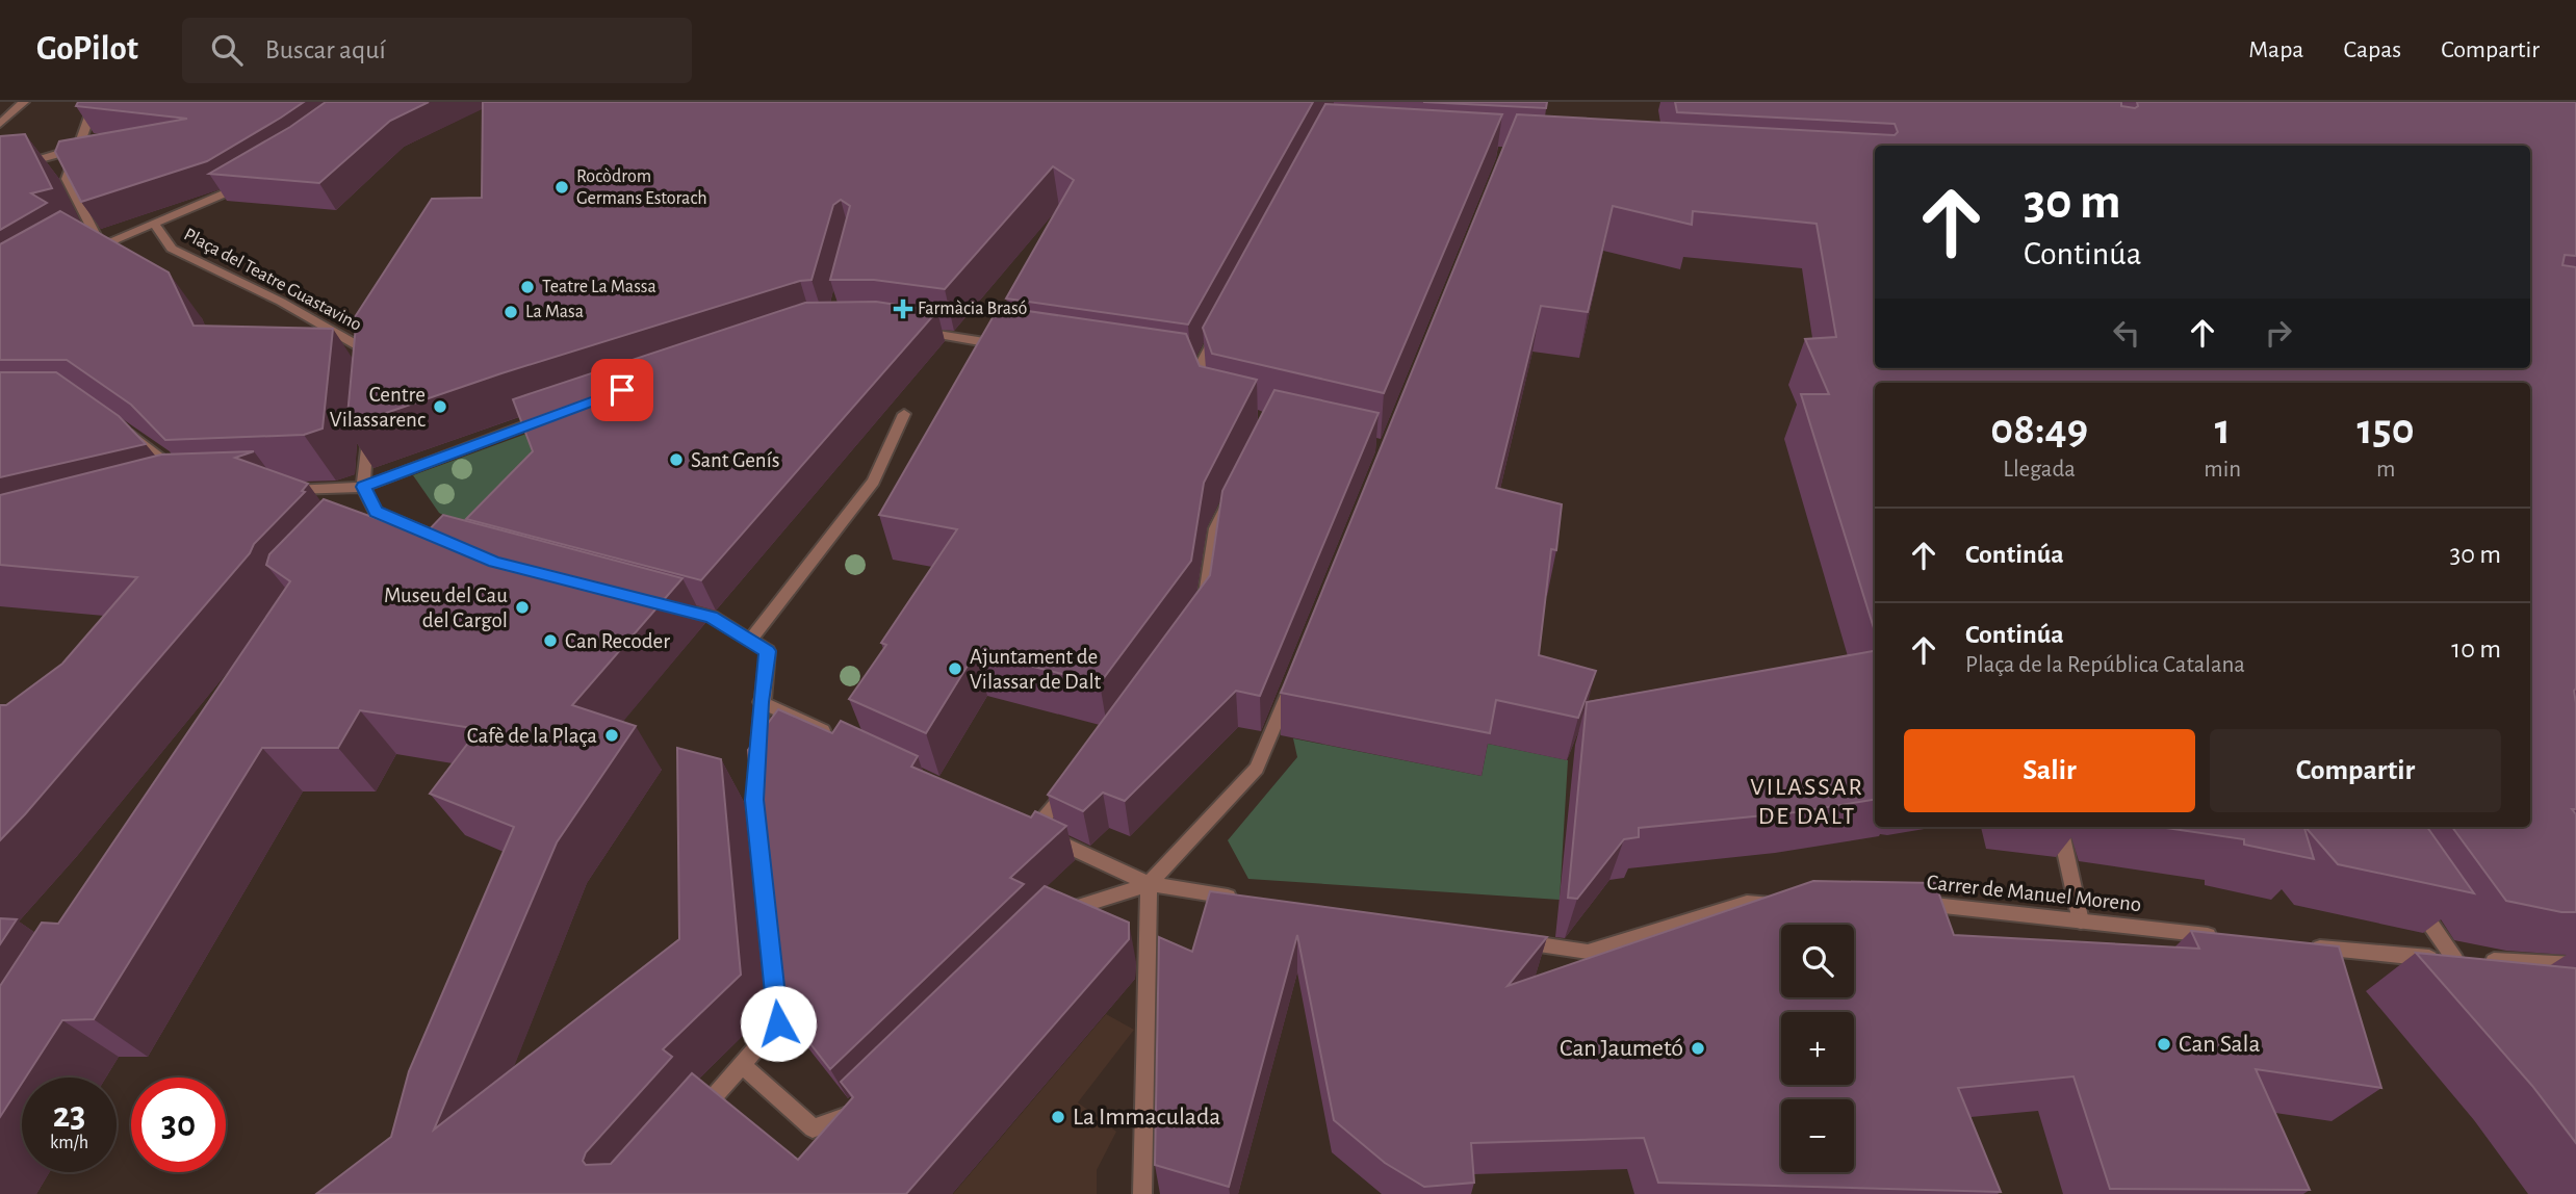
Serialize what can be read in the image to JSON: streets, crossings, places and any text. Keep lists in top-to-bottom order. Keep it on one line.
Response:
{"streets":{"street":["Plaça del Teatre Guastavino","Carrer de Manuel Moreno"]},"districts":["VILASSAR DE DALT"],"places":{"other":["Rocòdrom Germans Estorach","Teatre La Massa","La Masa","Centre Vilassarenc","Sant Genís","Museu del Cau del Cargol","Can Recoder","Ajuntament de Vilassar de Dalt","Cafè de la Plaça","Can Sala","Can Jaumetó","La Immaculada"],"health":["Farmàcia Brasó"]},"page":{"header":"GoPilot","search":"Buscar aquí","nav":["Mapa","Capas","Compartir"],"turn":["30 m","Continúa"],"eta":["08:49","Llegada","1","min","150","m"],"list":[{"name":"Continúa","value":"30 m"},{"name":"Continúa","note":"Plaça de la República Catalana","value":"10 m"}],"buttons":["Salir","Compartir"],"map_buttons":["+","−"],"speed":"23 km/h","limit":"30"}}
